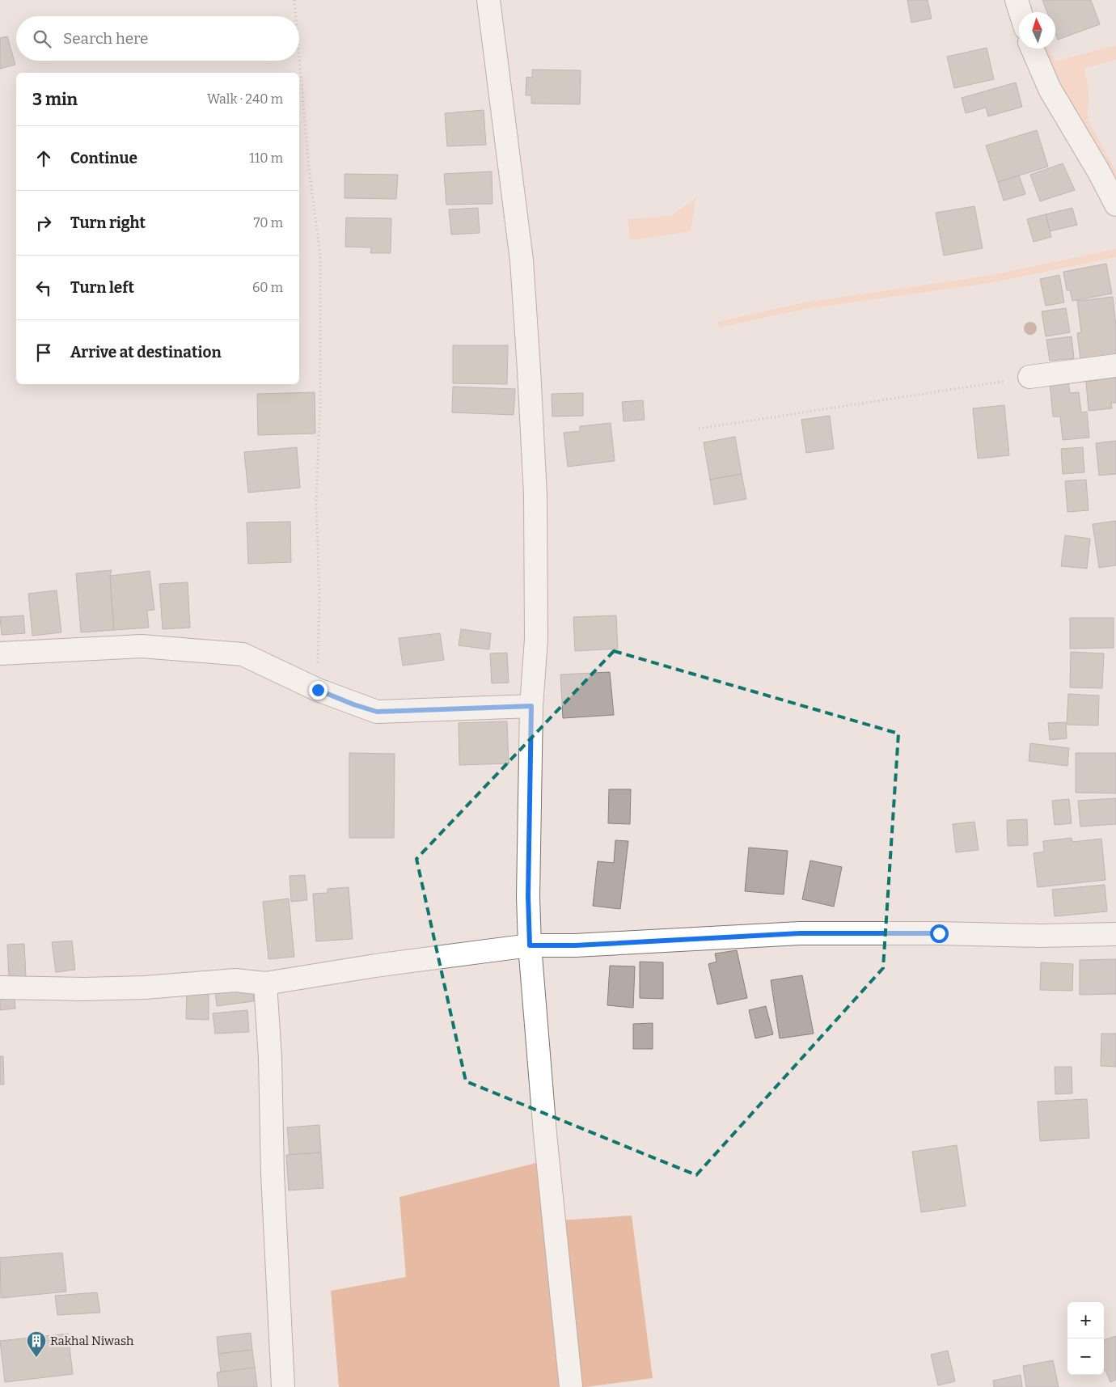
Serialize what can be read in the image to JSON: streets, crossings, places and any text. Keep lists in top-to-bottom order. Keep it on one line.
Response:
{"places":{"building":["Rakhal Niwash"]},"north":"top","page":{"search":"Search here","heading":["3 min","Walk · 240 m"],"list":[["Continue","110 m"],["Turn right","70 m"],["Turn left","60 m"],"Arrive at destination"],"map_buttons":["+","−"]}}
